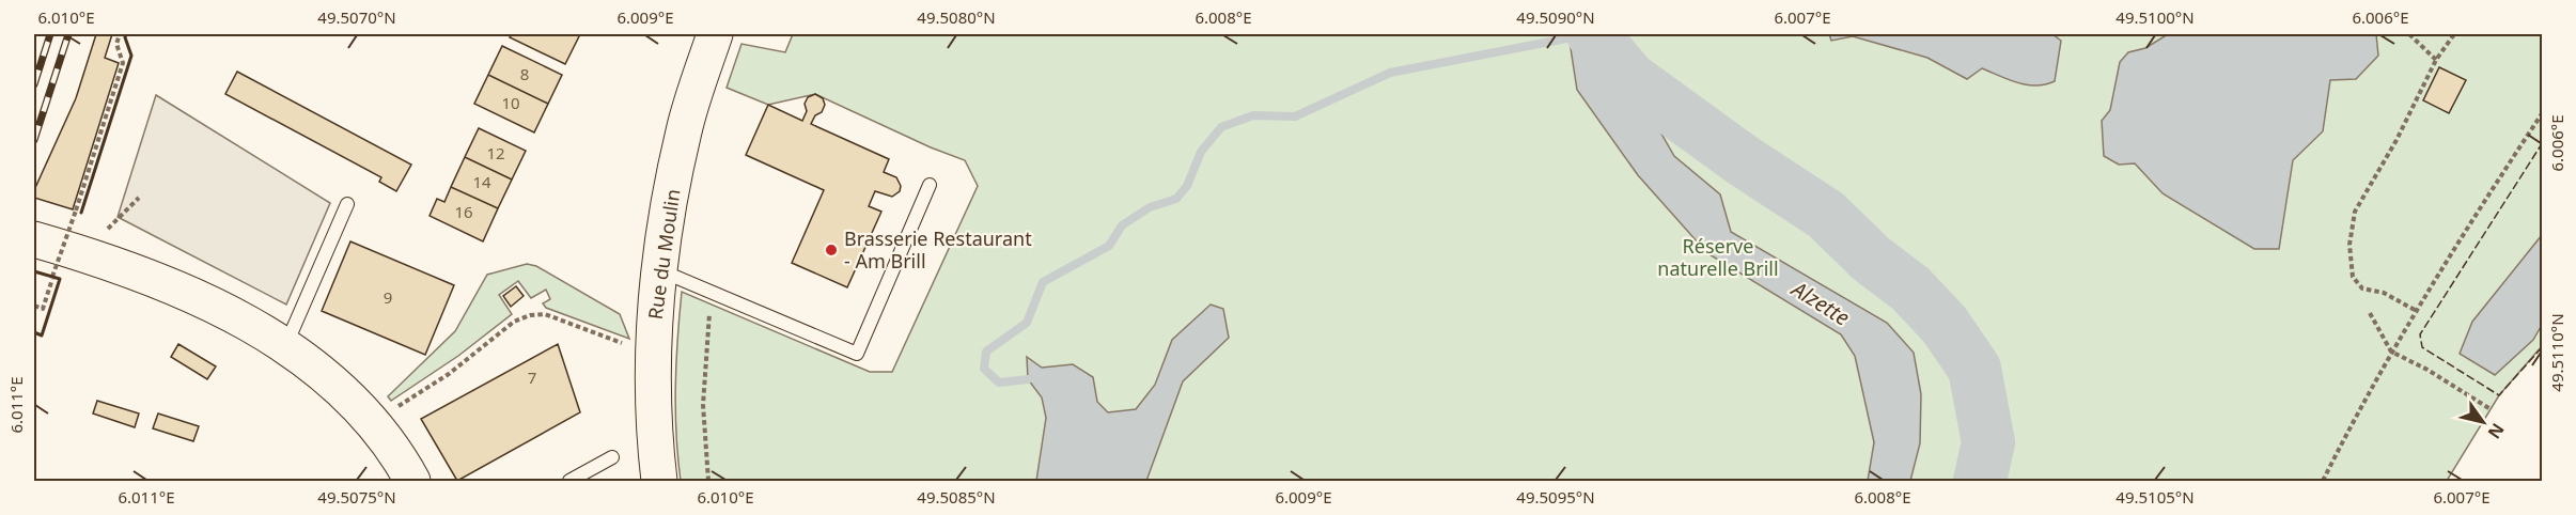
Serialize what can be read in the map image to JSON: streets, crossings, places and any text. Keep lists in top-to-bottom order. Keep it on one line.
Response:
{"streets":{"street":["Rue du Moulin"]},"water":["Alzette"],"parks":["Réserve naturelle Brill"],"places":["Brasserie Restaurant - Am Brill"],"house_numbers":["8","10","12","14","16","9","7"],"north":"bottom right","coordinates":["6.010°E","49.5070°N","6.009°E","49.5080°N","6.008°E","49.5090°N","6.007°E","49.5100°N","6.006°E","49.5110°N","6.011°E","49.5075°N","49.5085°N","49.5095°N","49.5105°N"]}
